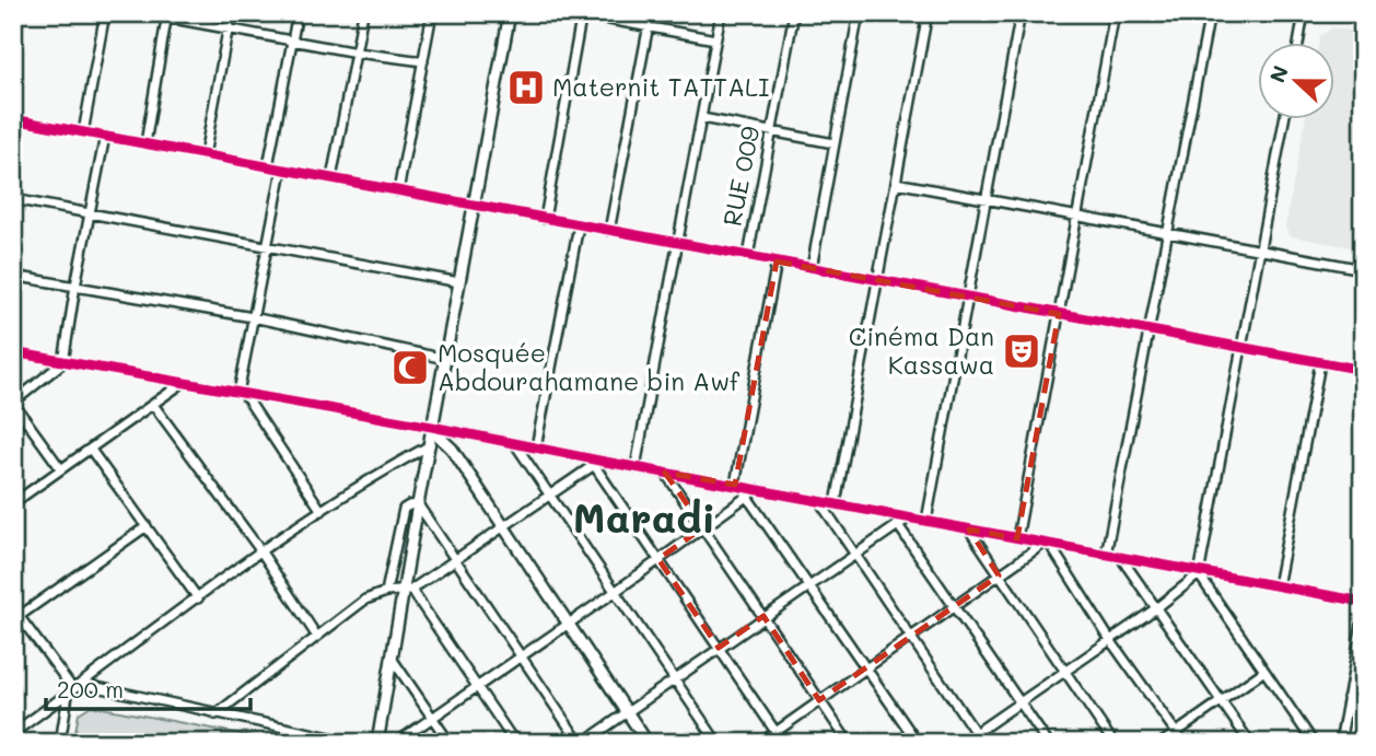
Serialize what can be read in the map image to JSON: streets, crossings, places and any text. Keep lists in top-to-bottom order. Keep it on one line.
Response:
{"streets":{"street":["RUE 009"]},"districts":["Maradi"],"places":{"hospital":["Maternit TATTALI"],"theatre":["Cinéma Dan Kassawa"],"mosque":["Mosquée Abdourahamane bin Awf"]},"scale_bar":"200 m","north":"left"}
